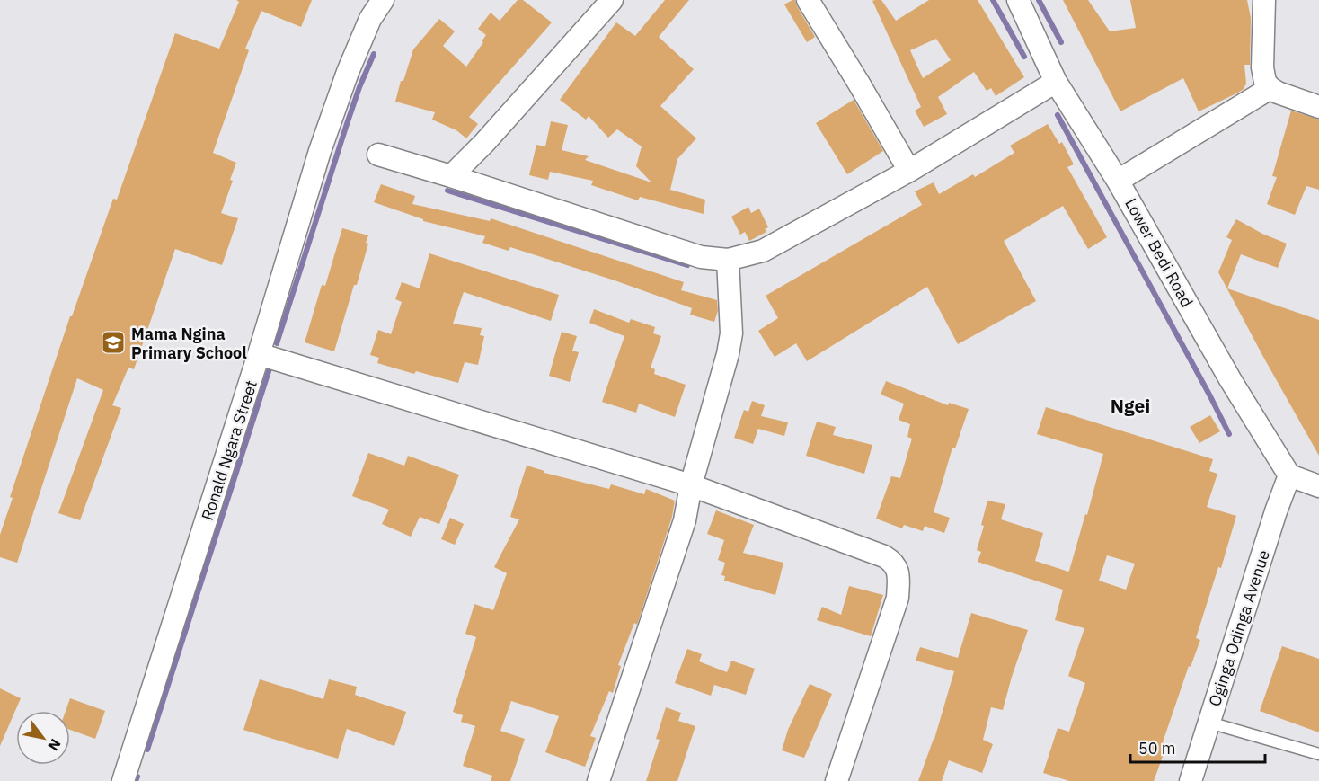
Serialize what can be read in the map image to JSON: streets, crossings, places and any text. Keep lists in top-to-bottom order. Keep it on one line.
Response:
{"streets":{"street":["Lower Bedi Road","Ronald Ngara Street","Oginga Odinga Avenue"]},"crossings":[["Lower Bedi Road","Oginga Odinga Avenue"]],"districts":["Ngei"],"places":{"school or university":["Mama Ngina Primary School"]},"scale_bar":"50 m","north":"bottom right"}
